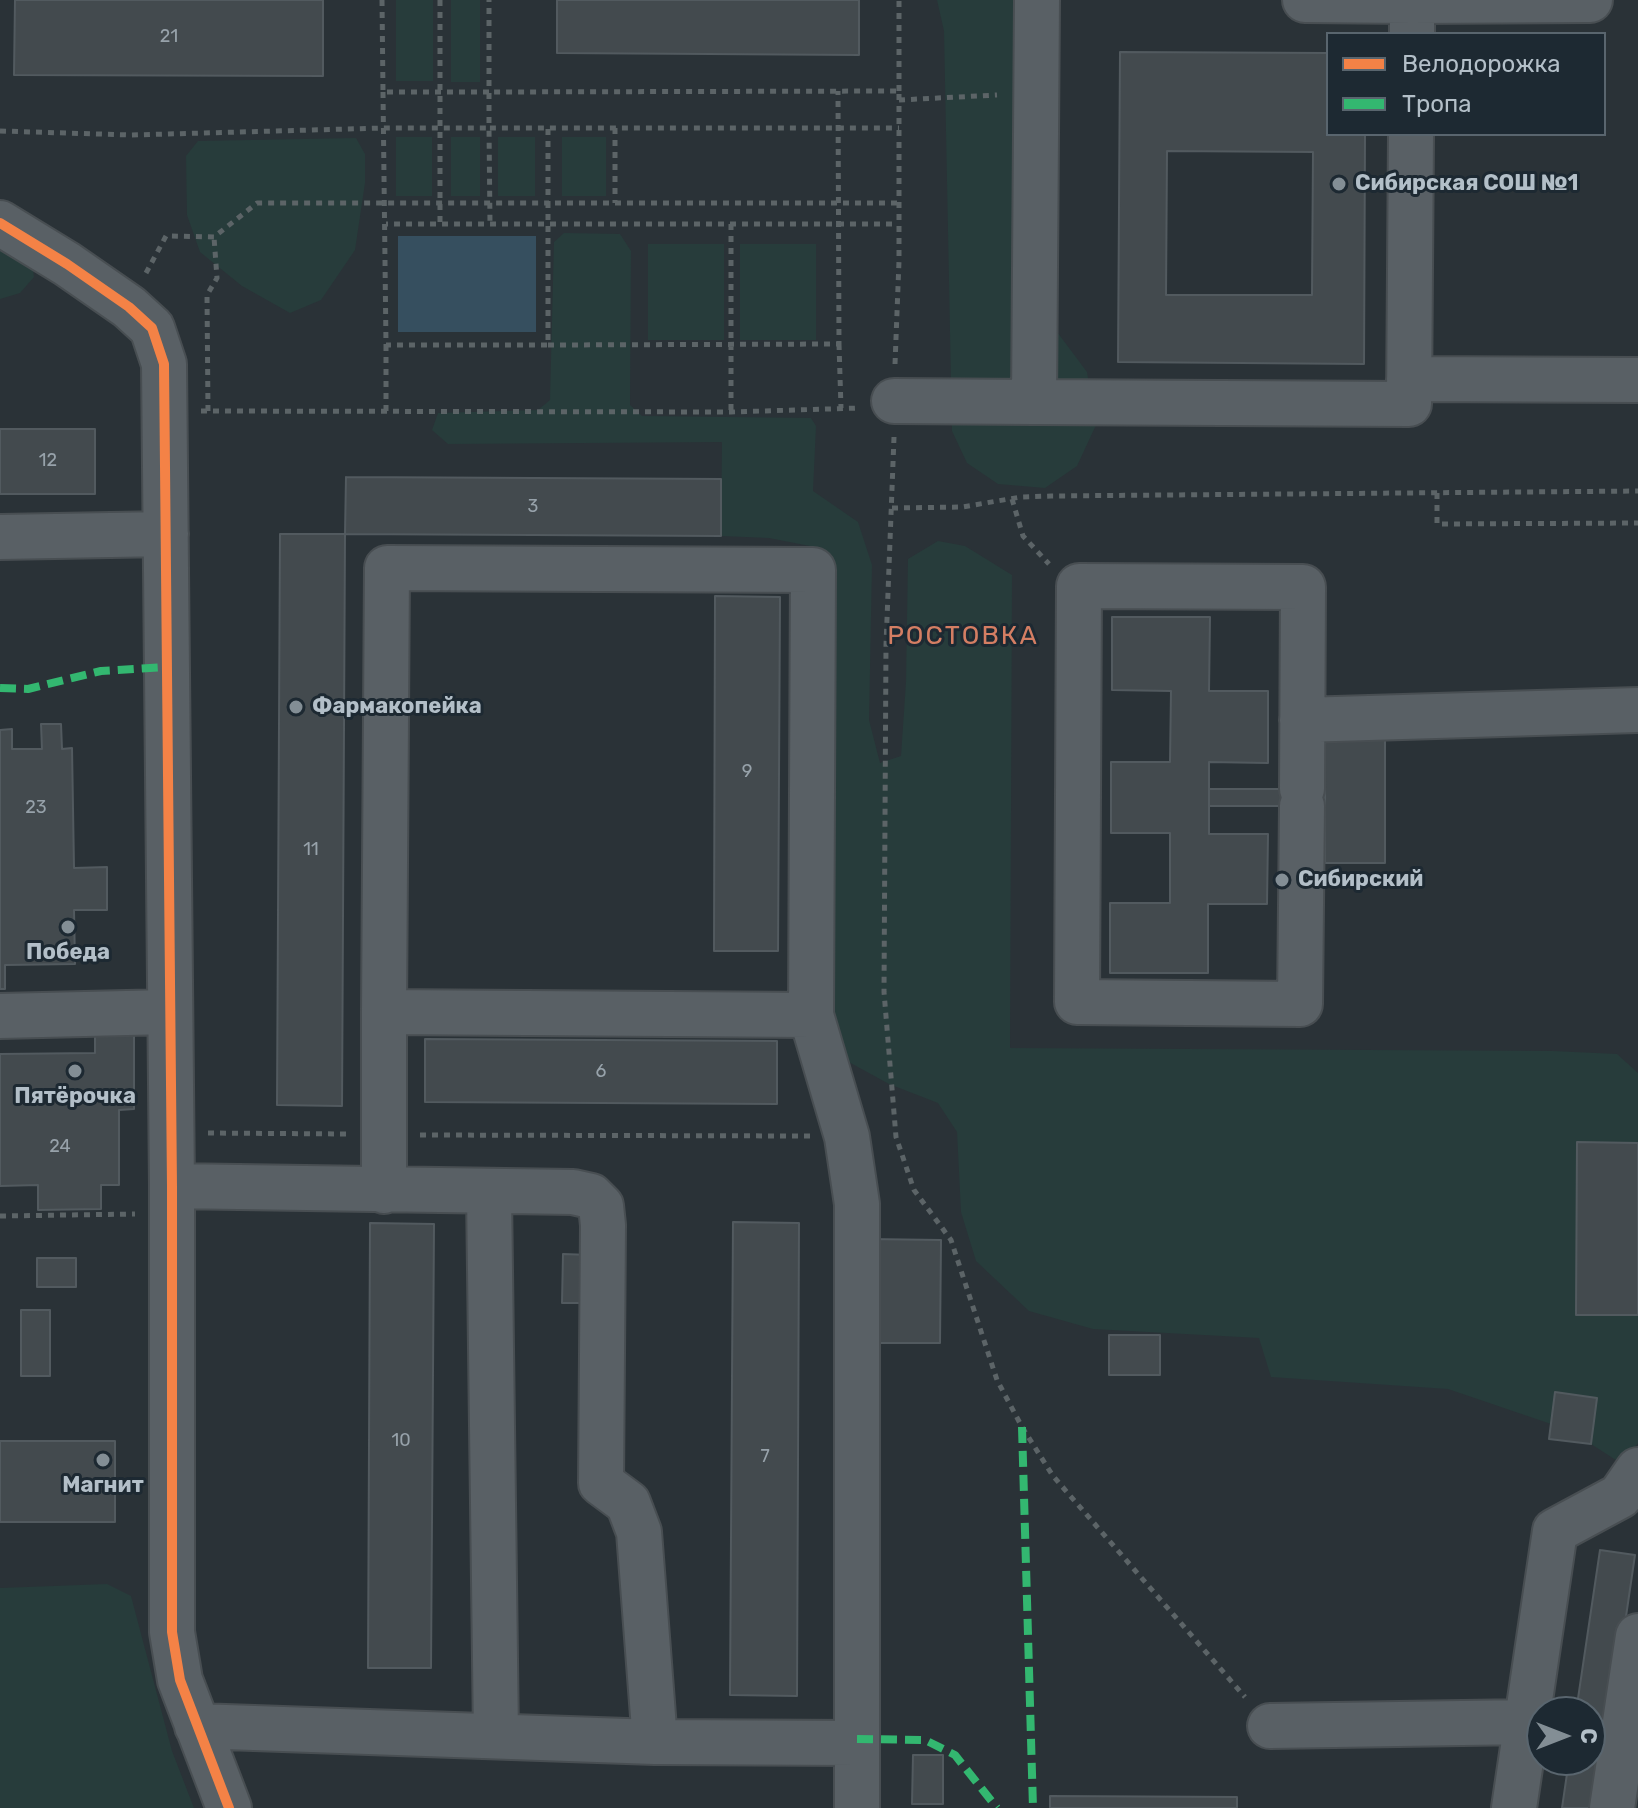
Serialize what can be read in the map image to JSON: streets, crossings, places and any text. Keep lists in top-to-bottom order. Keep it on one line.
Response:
{"districts":["РОСТОВКА"],"places":["Сибирская СОШ №1","Фармакопейка","Сибирский","Победа","Пятёрочка","Магнит"],"house_numbers":["21","12","3","9","23","11","6","24","10","7"],"legend":["Велодорожка","Тропа"],"north":"right"}
